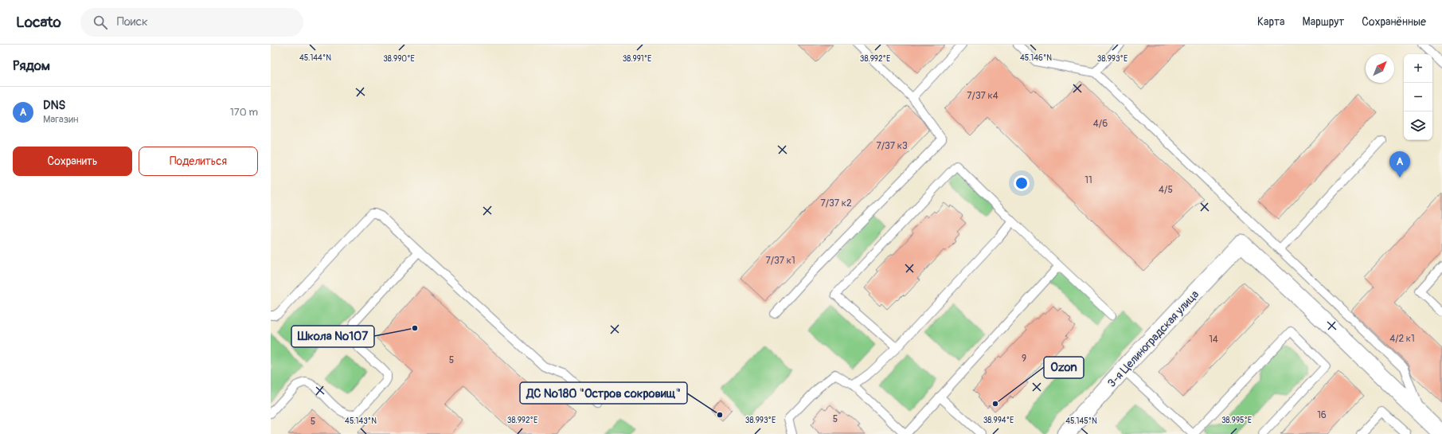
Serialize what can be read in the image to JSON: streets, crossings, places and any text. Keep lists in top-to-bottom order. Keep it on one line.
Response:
{"streets":{"street":["3-я Целиноградская улица"]},"places":["Школа №107","Ozon","ДС №180 \"Остров сокровищ\""],"house_numbers":["7/37 к4","4/6","7/37 к3","11","4/5","7/37 к2","7/37 к1","4/2 к1","14","9","5","16","5","5"],"north":"top right","page":{"header":"Locato","search":"Поиск","nav":["Карта","Маршрут","Сохранённые"],"heading":"Рядом","map_buttons":["+","−"],"list":[{"mark":"A","name":"DNS","note":"Магазин","value":"170 m"}],"buttons":["Сохранить","Поделиться"],"pins":"A"},"coordinates":["45.144°N","45.146°N","38.991°E","38.992°E","38.993°E","38.990°E","38.994°E","38.995°E","45.143°N","45.145°N"]}
